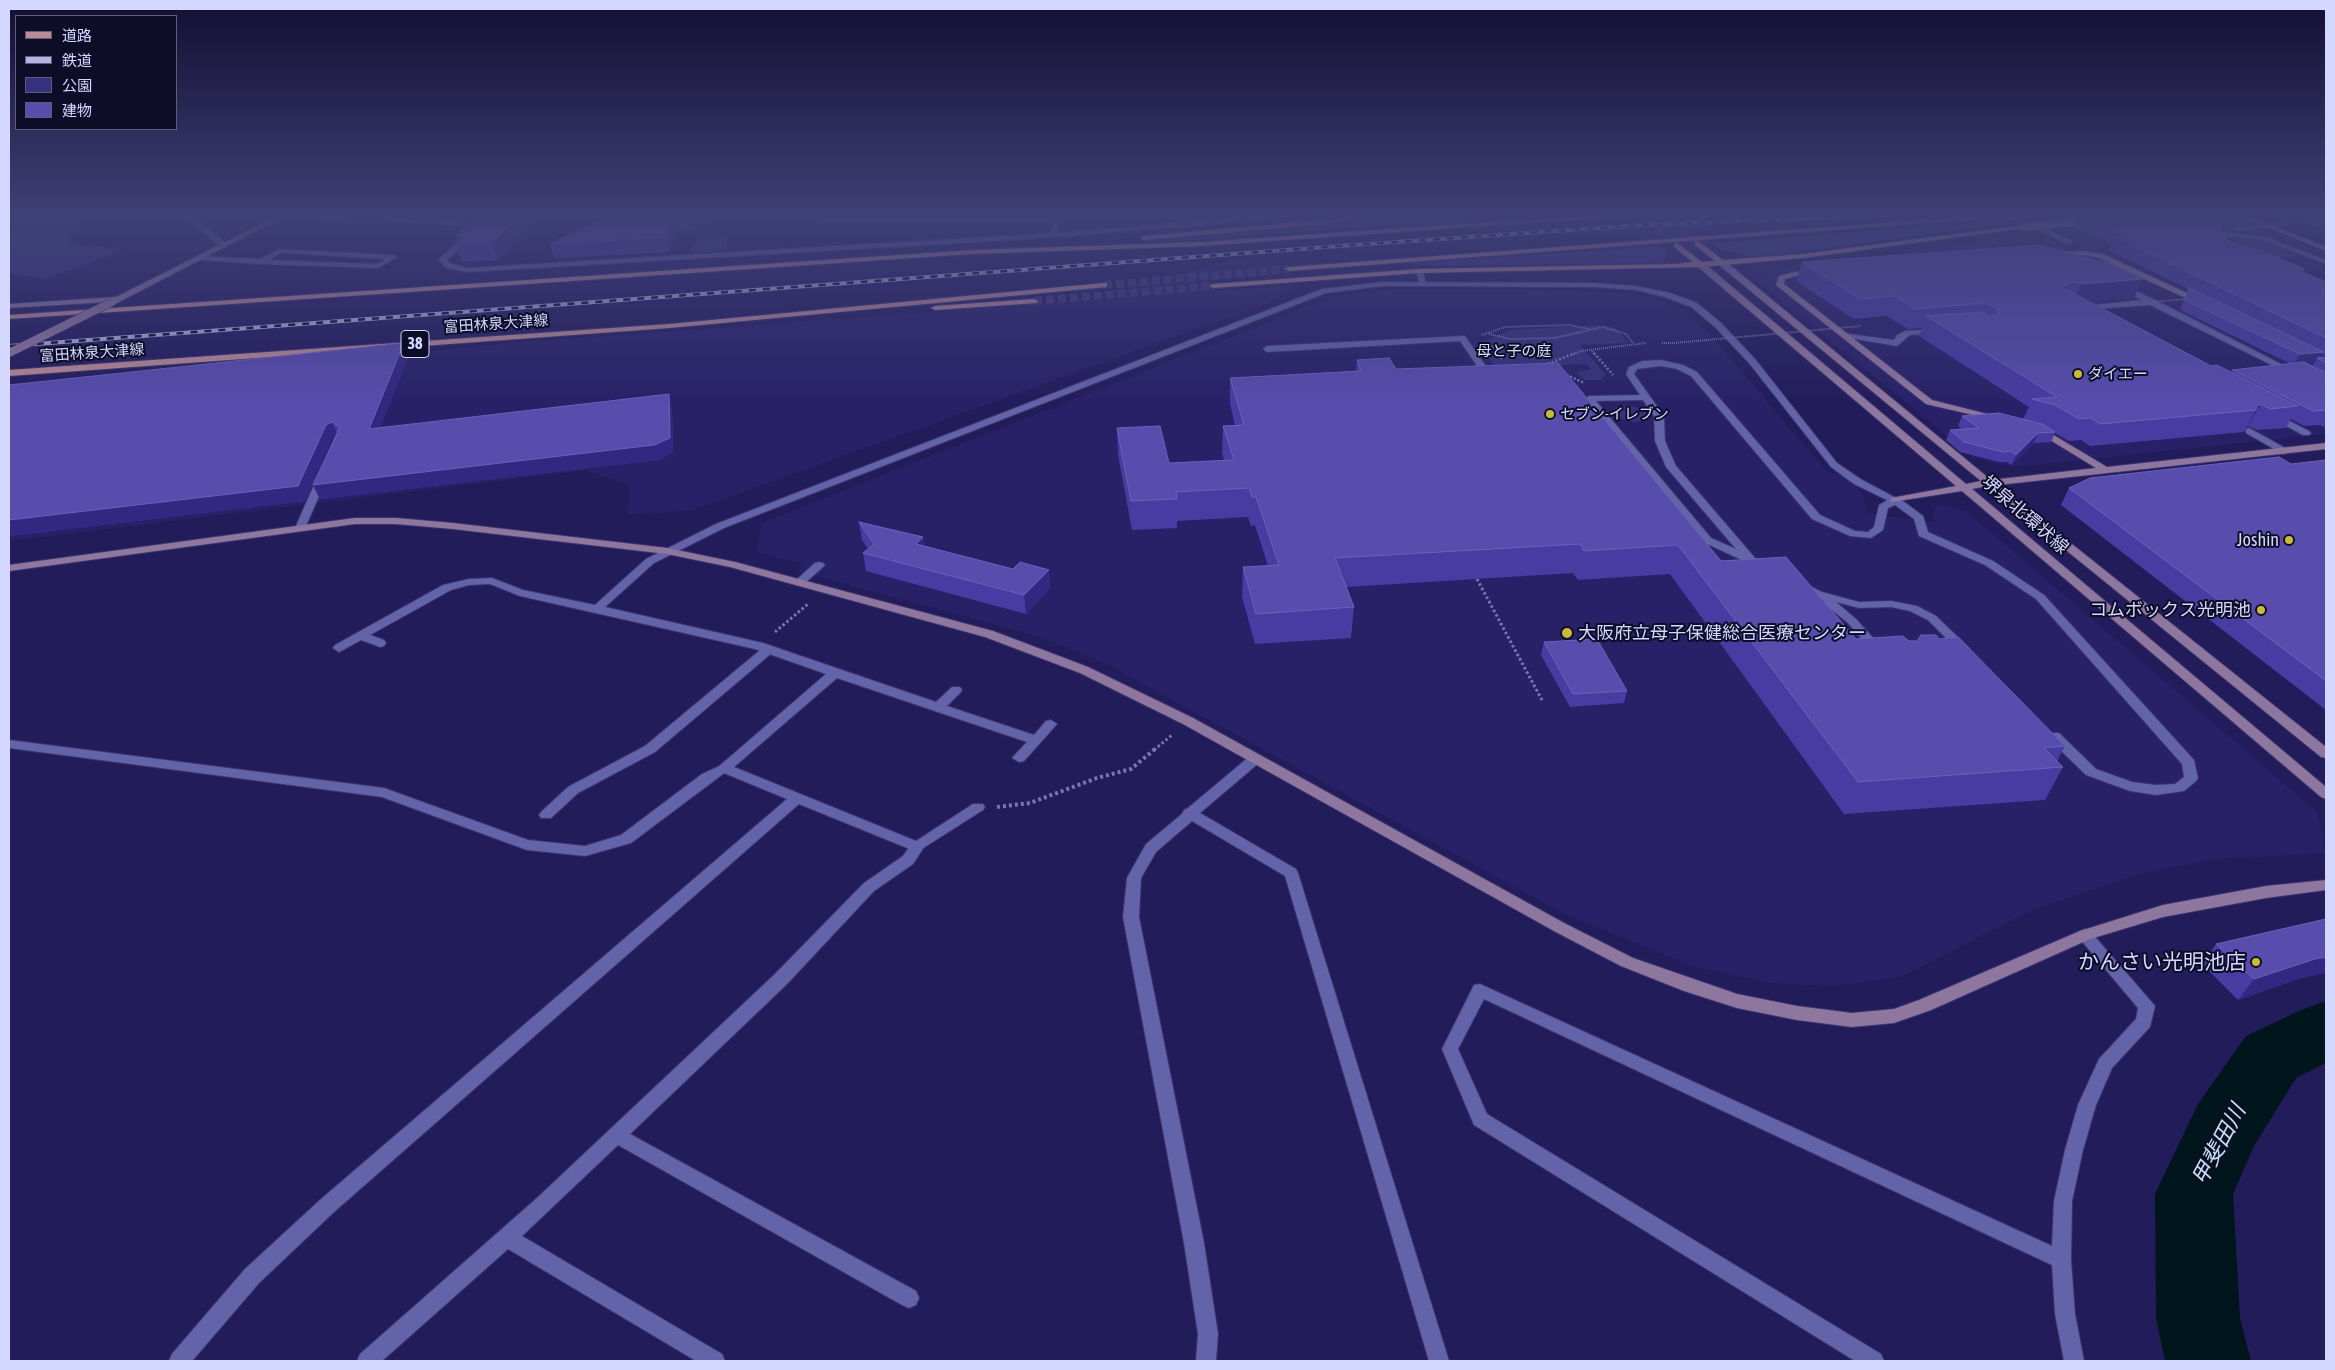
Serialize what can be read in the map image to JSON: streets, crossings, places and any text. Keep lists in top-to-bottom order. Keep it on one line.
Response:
{"streets":{"main road":["富田林泉大津線","38"],"street":["堺泉北環状線"]},"water":["甲斐田川"],"parks":["母と子の庭"],"places":["ダイエー","セブン-イレブン","Joshin","コムボックス光明池","大阪府立母子保健総合医療センター","かんさい光明池店"],"legend":["道路","鉄道","公園","建物"]}
